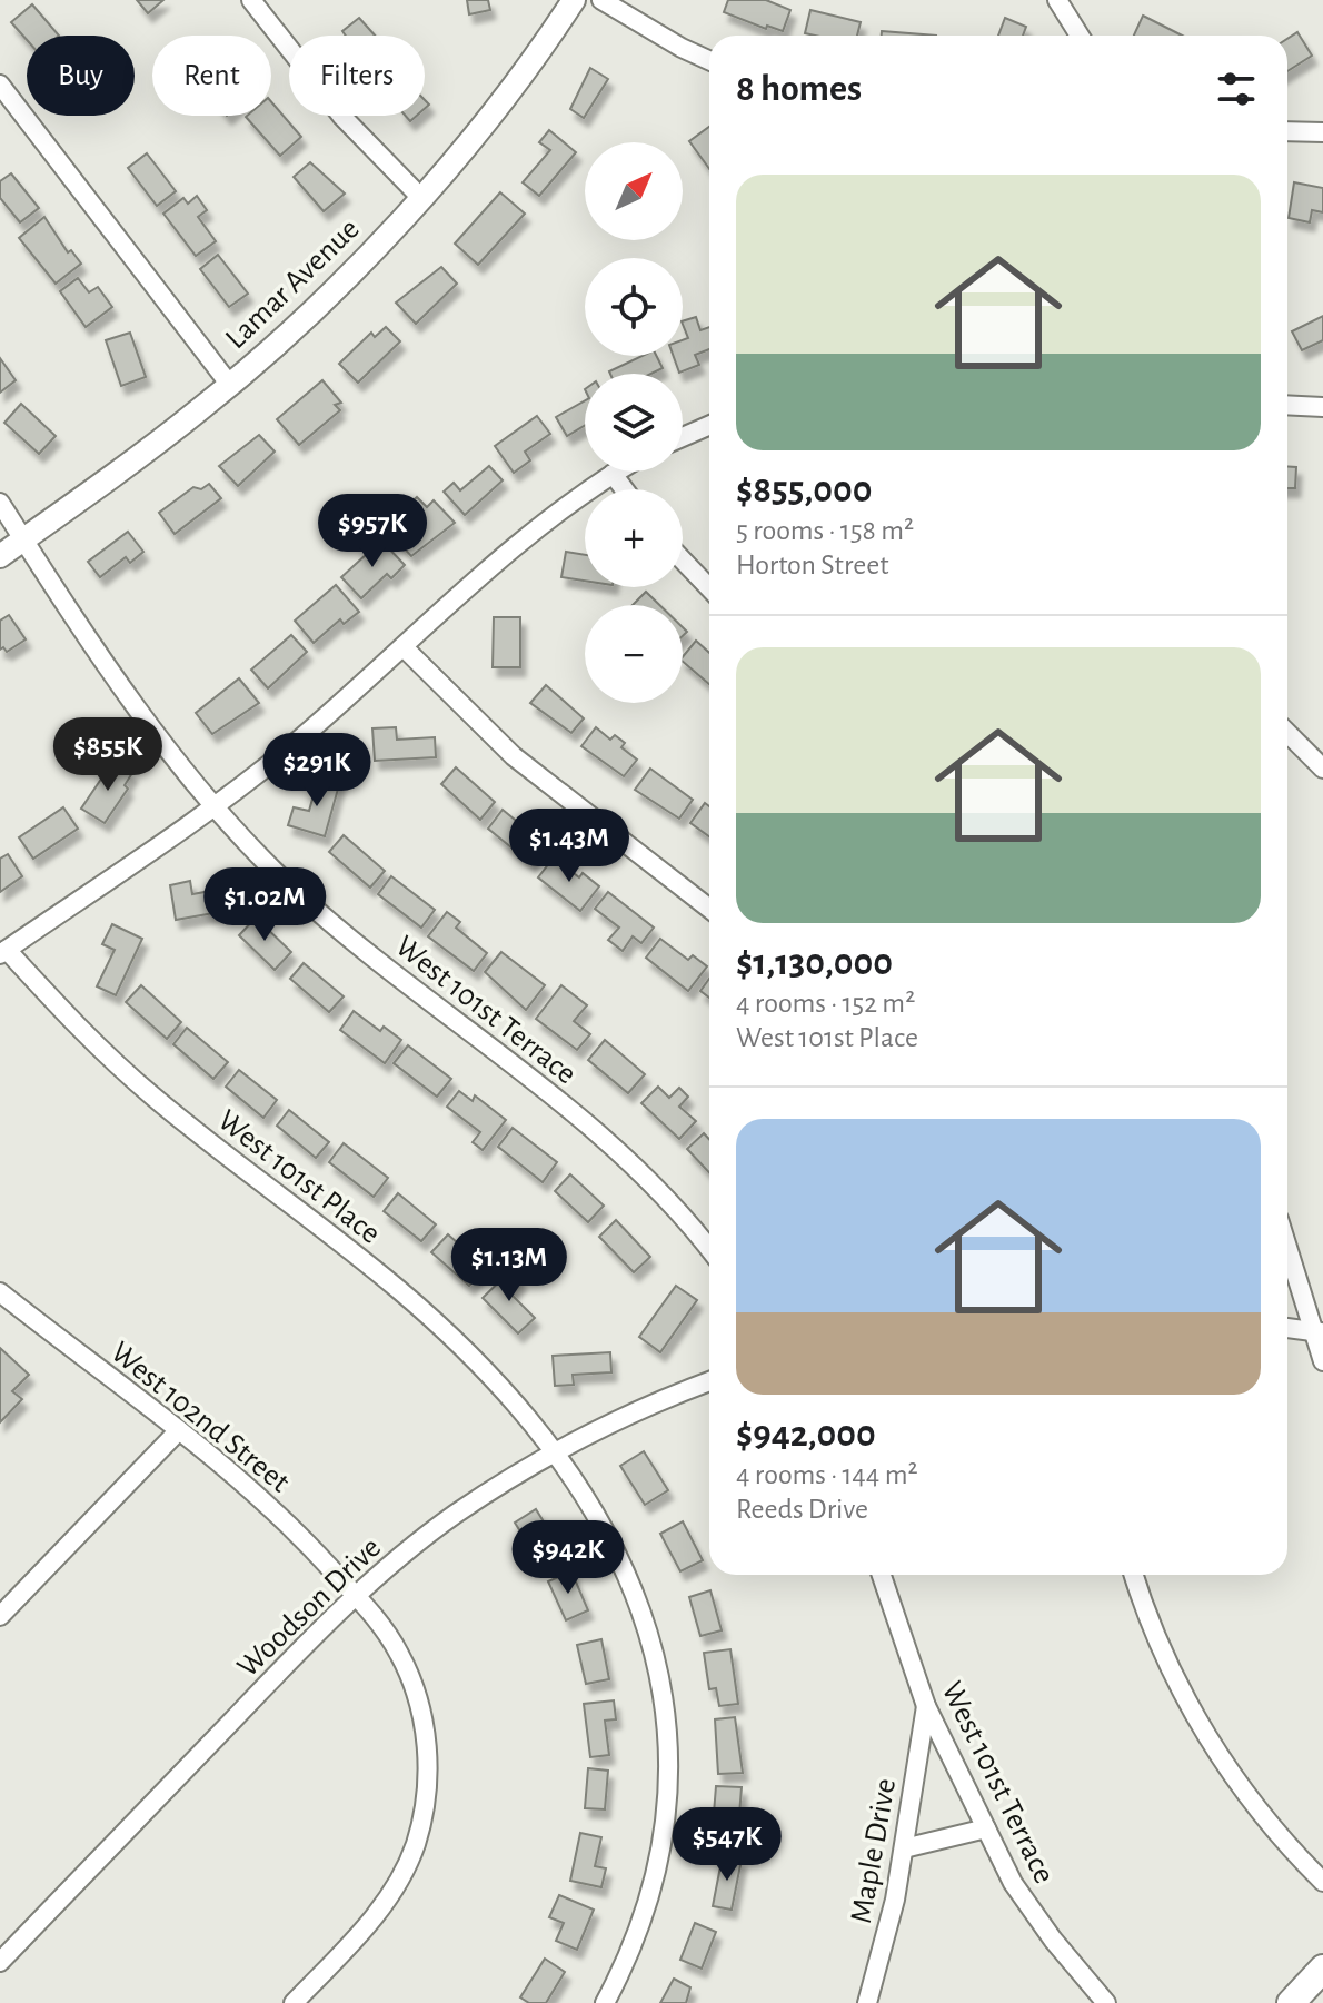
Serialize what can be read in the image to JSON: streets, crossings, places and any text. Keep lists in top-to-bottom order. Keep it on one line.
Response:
{"streets":{"street":["Lamar Avenue","West 101st Terrace","West 101st Place","West 102nd Street","Woodson Drive","Maple Drive"]},"crossings":[["Lamar Avenue","West 101st Terrace"],["West 101st Terrace","Maple Drive"],["West 101st Place","Woodson Drive"],["West 102nd Street","Woodson Drive"]],"north":"top right","page":{"chip":["Buy","Rent","Filters"],"heading":"8 homes","map_buttons":["+","−"],"list":[{"name":"$855,000","note":"5 rooms · 158 m² · Horton Street"},{"name":"$1,130,000","note":"4 rooms · 152 m² · West 101st Place"},{"name":"$942,000","note":"4 rooms · 144 m² · Reeds Drive"}],"price":["$957K","$855K","$291K","$1.43M","$1.02M","$1.13M","$942K","$547K"]}}
